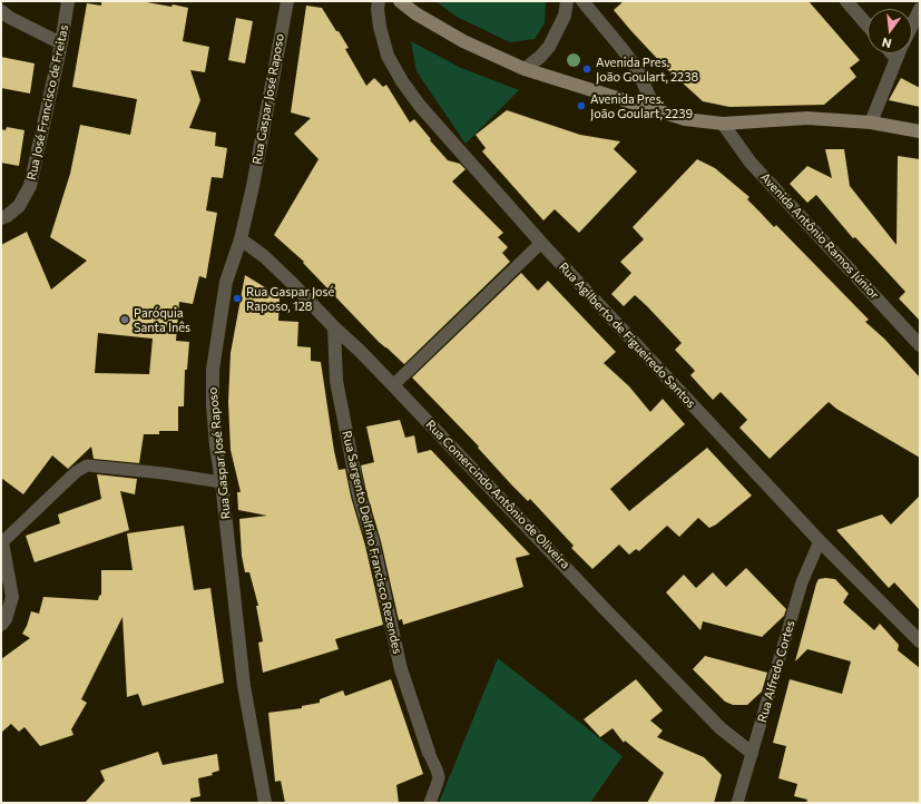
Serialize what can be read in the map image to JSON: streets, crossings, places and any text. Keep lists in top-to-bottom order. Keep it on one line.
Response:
{"streets":{"street":["Rua Gaspar José Raposo","Rua José Francisco de Freitas","Avenida Antônio Ramos Júnior","Rua Agilberto de Figueiredo Santos","Rua Comercindo Antônio de Oliveira","Rua Sargento Delfino Francisco Rezendes"],"lane":["Rua Alfredo Cortes"]},"crossings":[["Rua Gaspar José Raposo","Rua Comercindo Antônio de Oliveira"],["Rua Agilberto de Figueiredo Santos","Rua Alfredo Cortes"],["Rua Comercindo Antônio de Oliveira","Rua Sargento Delfino Francisco Rezendes"],["Rua Comercindo Antônio de Oliveira","Rua Alfredo Cortes"]],"places":["Avenida Pres. João Goulart, 2238","Avenida Pres. João Goulart, 2239","Rua Gaspar José Raposo, 128","Paróquia Santa Inês"],"north":"bottom"}
